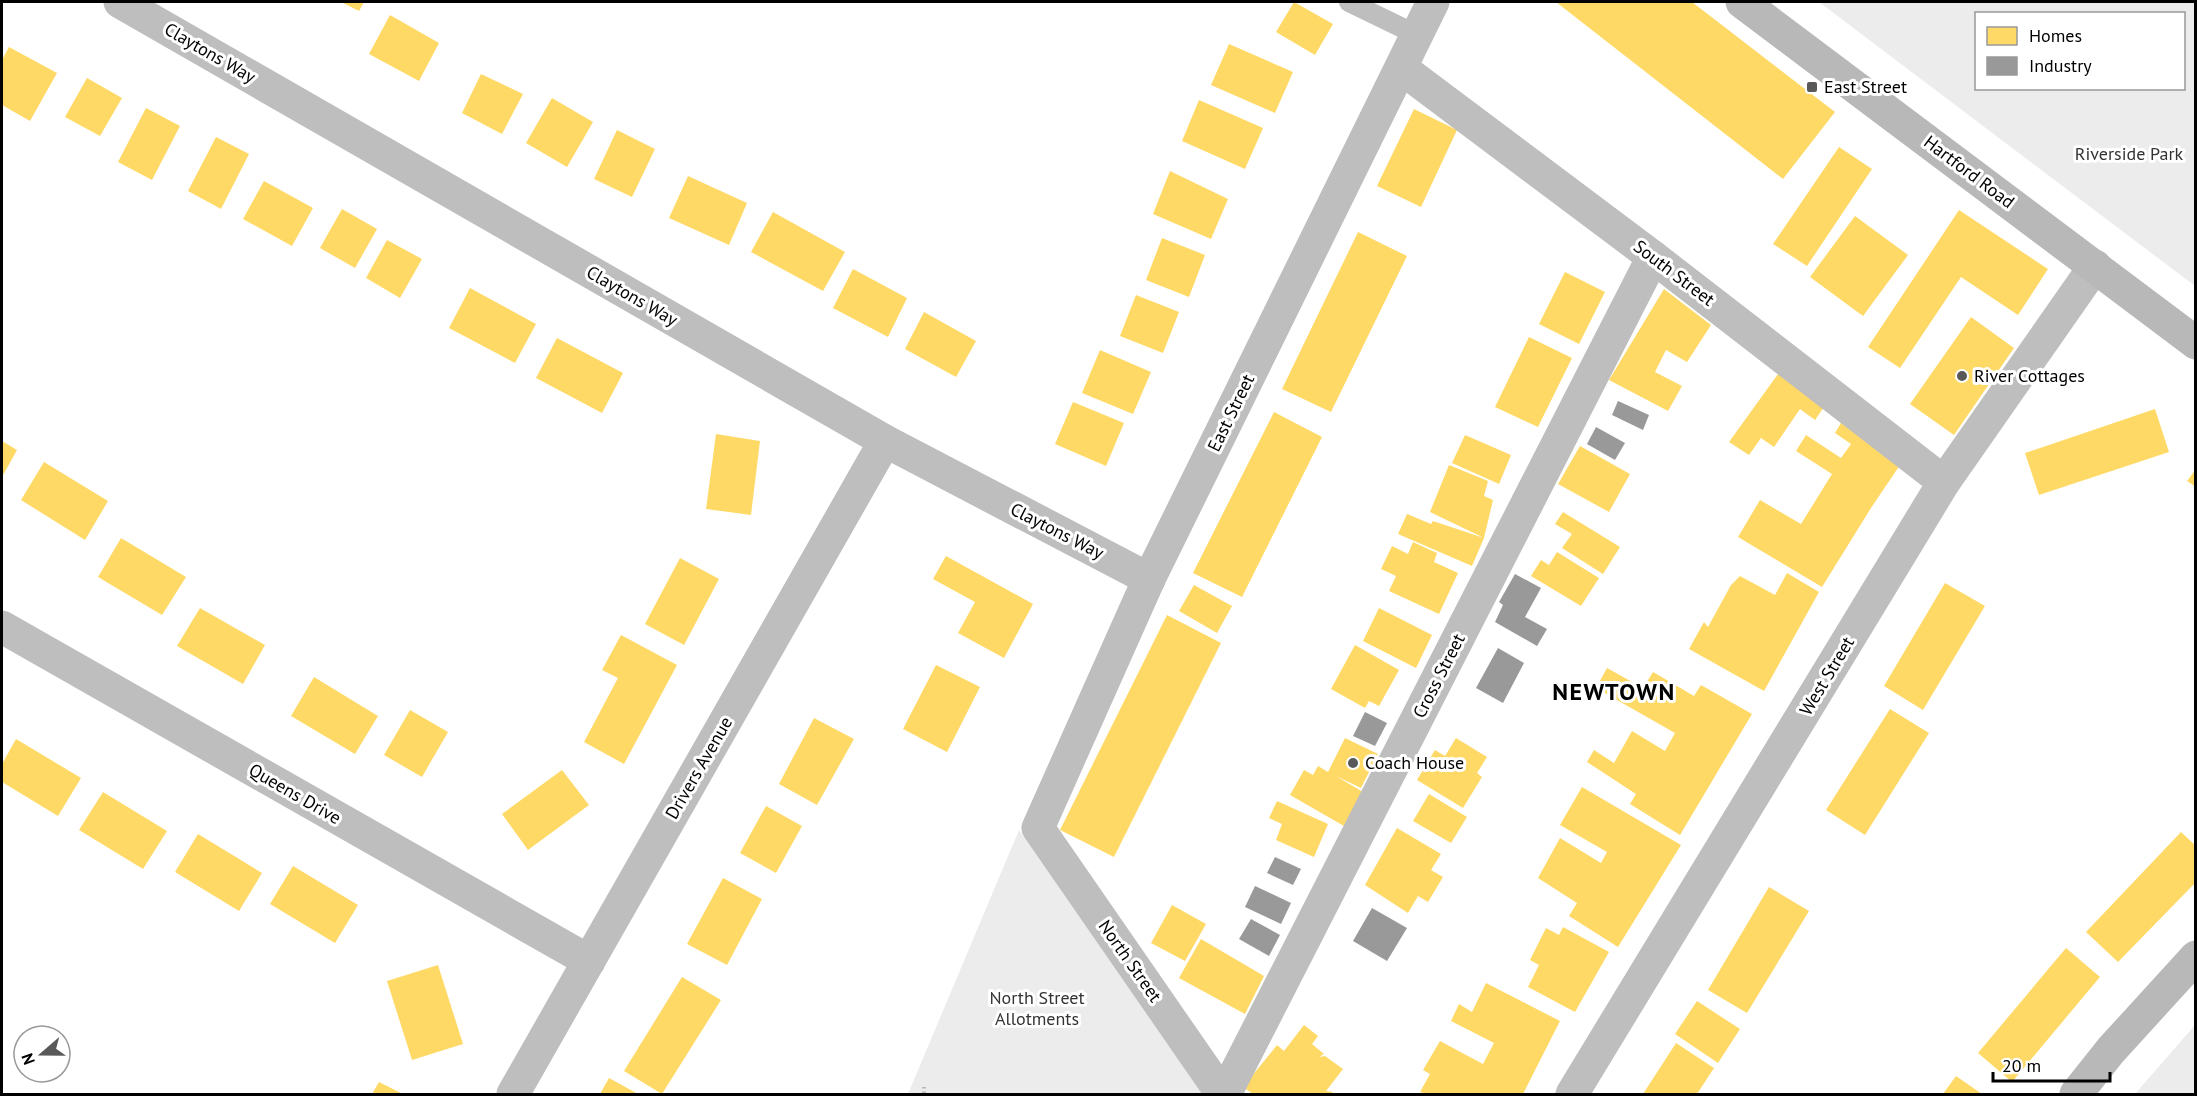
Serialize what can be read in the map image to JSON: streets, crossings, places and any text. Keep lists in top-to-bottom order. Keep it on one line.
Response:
{"streets":{"main road":["Hartford Road"],"street":["Claytons Way","South Street","East Street","Cross Street","West Street","Drivers Avenue","Queens Drive","North Street"]},"crossings":[["Claytons Way","East Street"],["Claytons Way","Drivers Avenue"],["Hartford Road","West Street"],["South Street","East Street"],["South Street","Cross Street"],["South Street","West Street"],["East Street","North Street"],["Cross Street","North Street"],["Drivers Avenue","Queens Drive"]],"districts":["NEWTOWN"],"parks":["Riverside Park","North Street Allotments"],"places":{"transit":["East Street"],"other":["River Cottages","Coach House"]},"legend":["Homes","Industry"],"scale_bar":"20 m","north":"left"}
